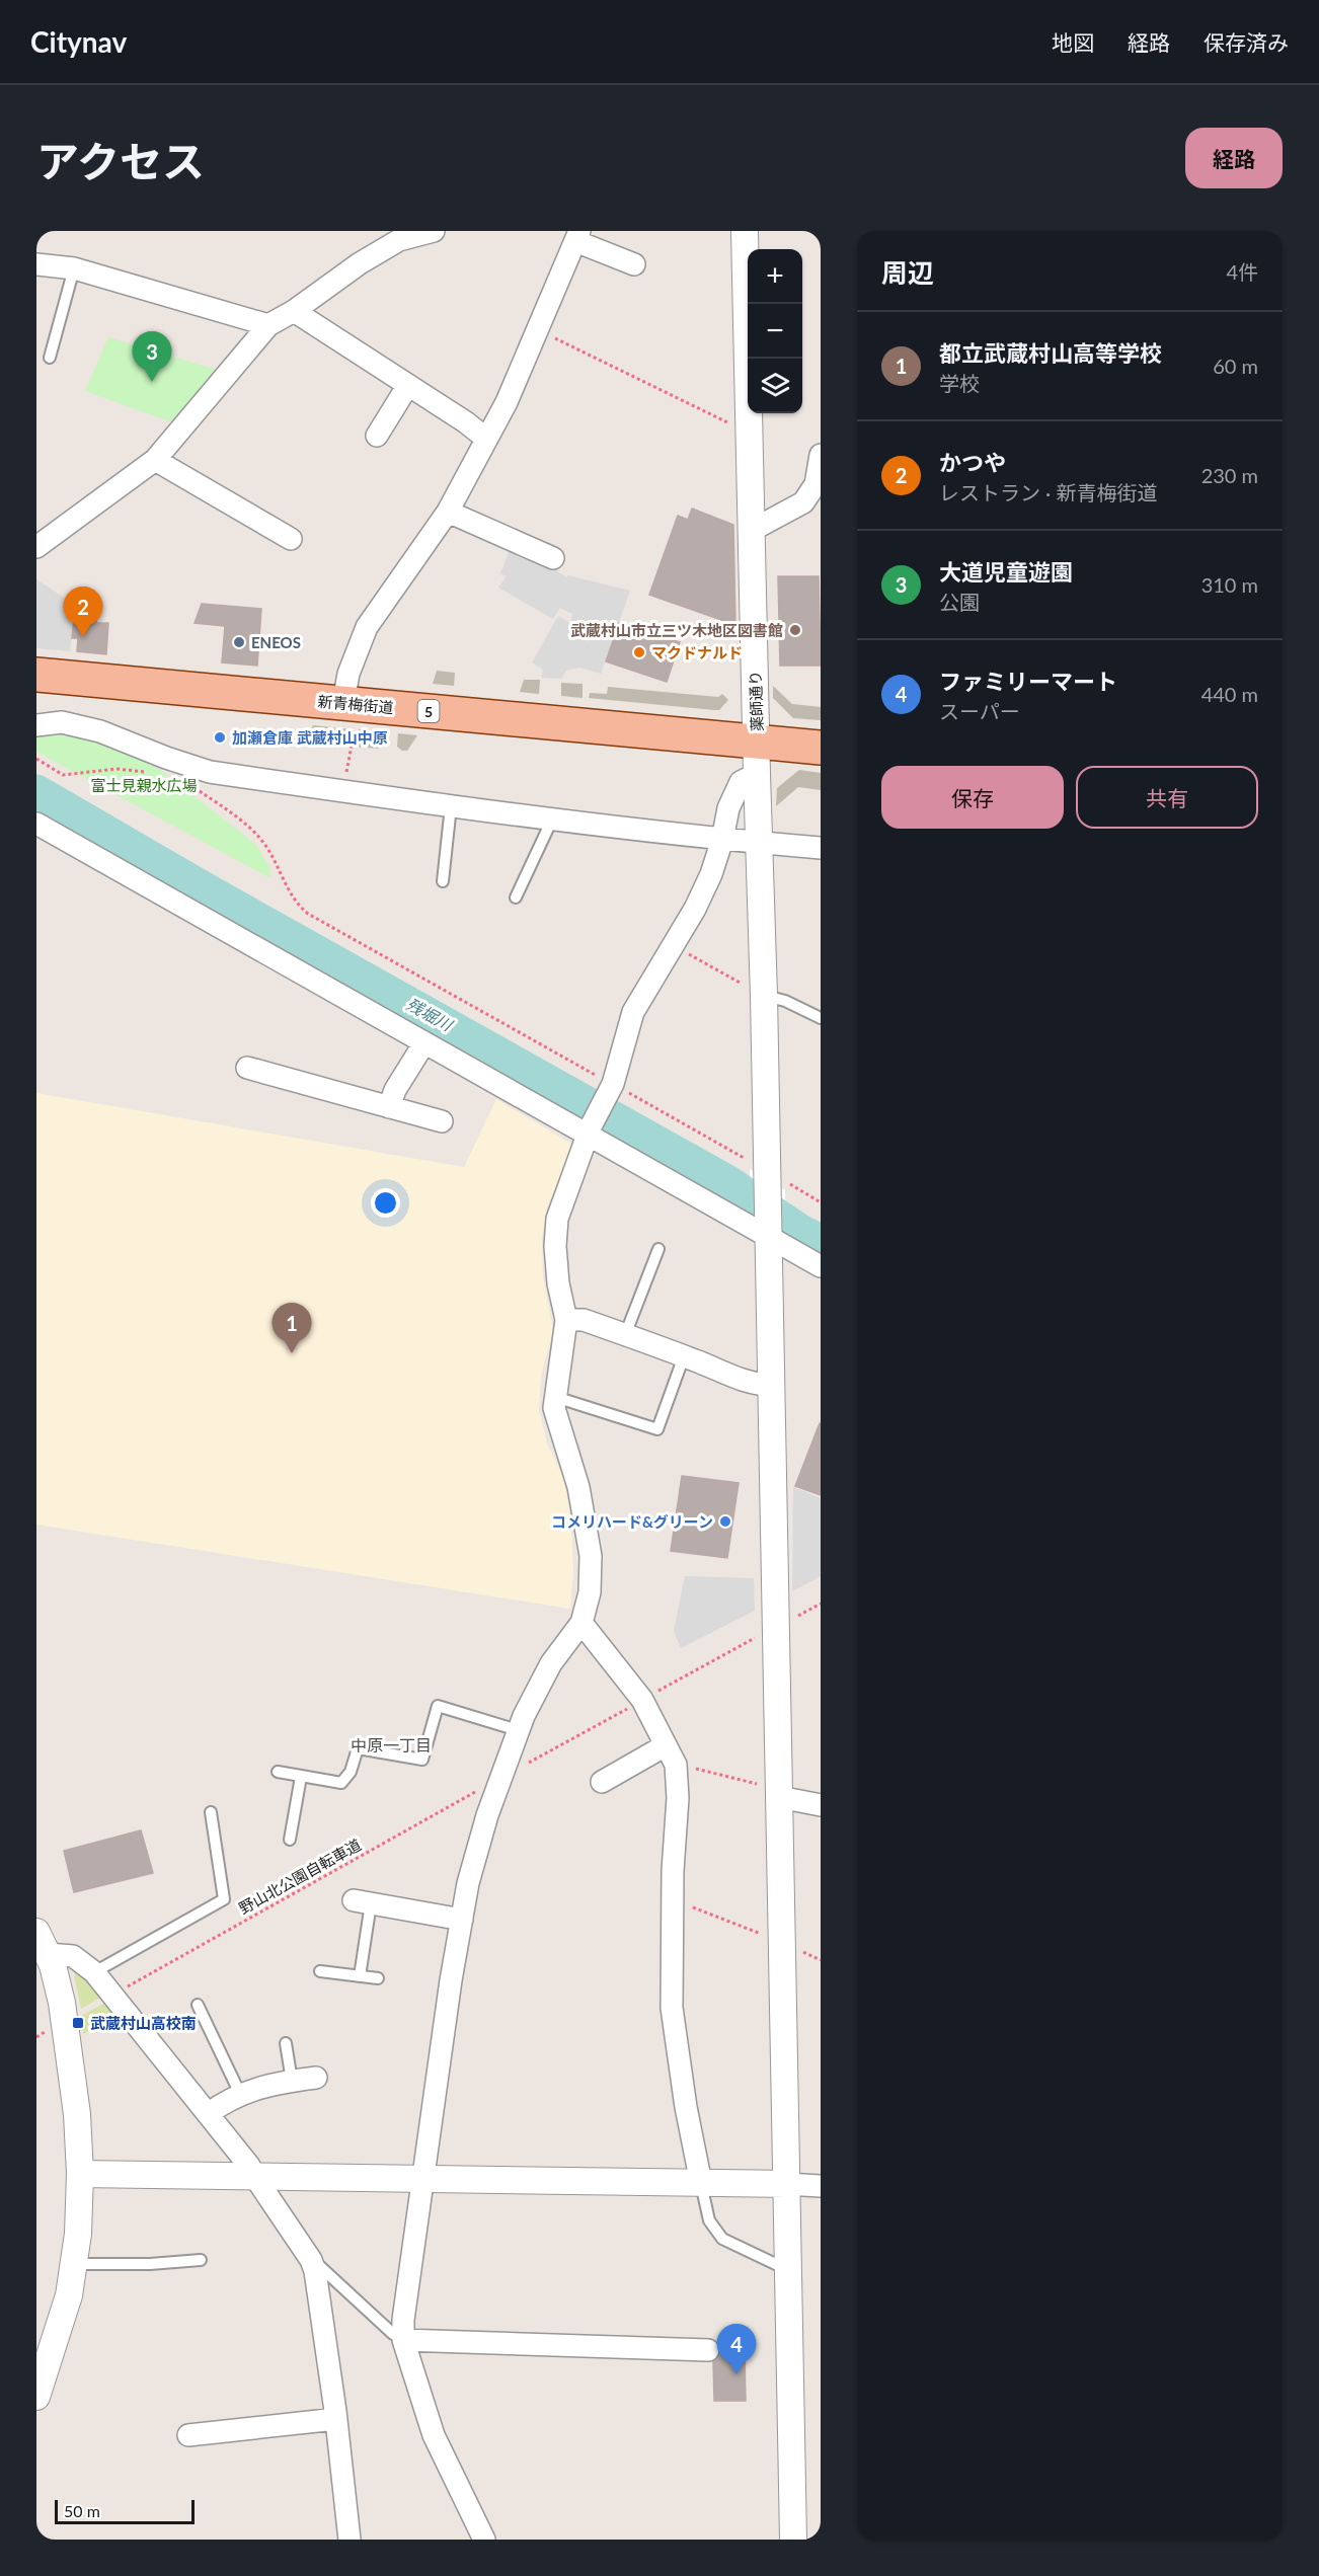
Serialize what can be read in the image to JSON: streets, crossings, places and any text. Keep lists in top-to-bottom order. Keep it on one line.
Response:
{"streets":{"main road":["新青梅街道","5"],"street":["薬師通り"],"path":["野山北公園自転車道"]},"crossings":[["薬師通り","新青梅街道"]],"districts":["中原一丁目"],"water":["残堀川"],"parks":["富士見親水広場"],"places":{"other":["武蔵村山市立三ツ木地区図書館","ENEOS","マクドナルド","加瀬倉庫 武蔵村山中原","コメリハード&グリーン"],"transit":["武蔵村山高校南"]},"scale_bar":"50 m","page":{"header":"Citynav","nav":["地図","経路","保存済み"],"title":"アクセス","buttons":["経路",["保存","共有"]],"heading":["周辺","4件"],"map_buttons":["+","−"],"list":[{"mark":"1","name":"都立武蔵村山高等学校","note":"学校","value":"60 m"},{"mark":"2","name":"かつや","note":"レストラン · 新青梅街道","value":"230 m"},{"mark":"3","name":"大道児童遊園","note":"公園","value":"310 m"},{"mark":"4","name":"ファミリーマート","note":"スーパー","value":"440 m"}],"pins":["3","2","1","4"],"scale":"50 m"}}
